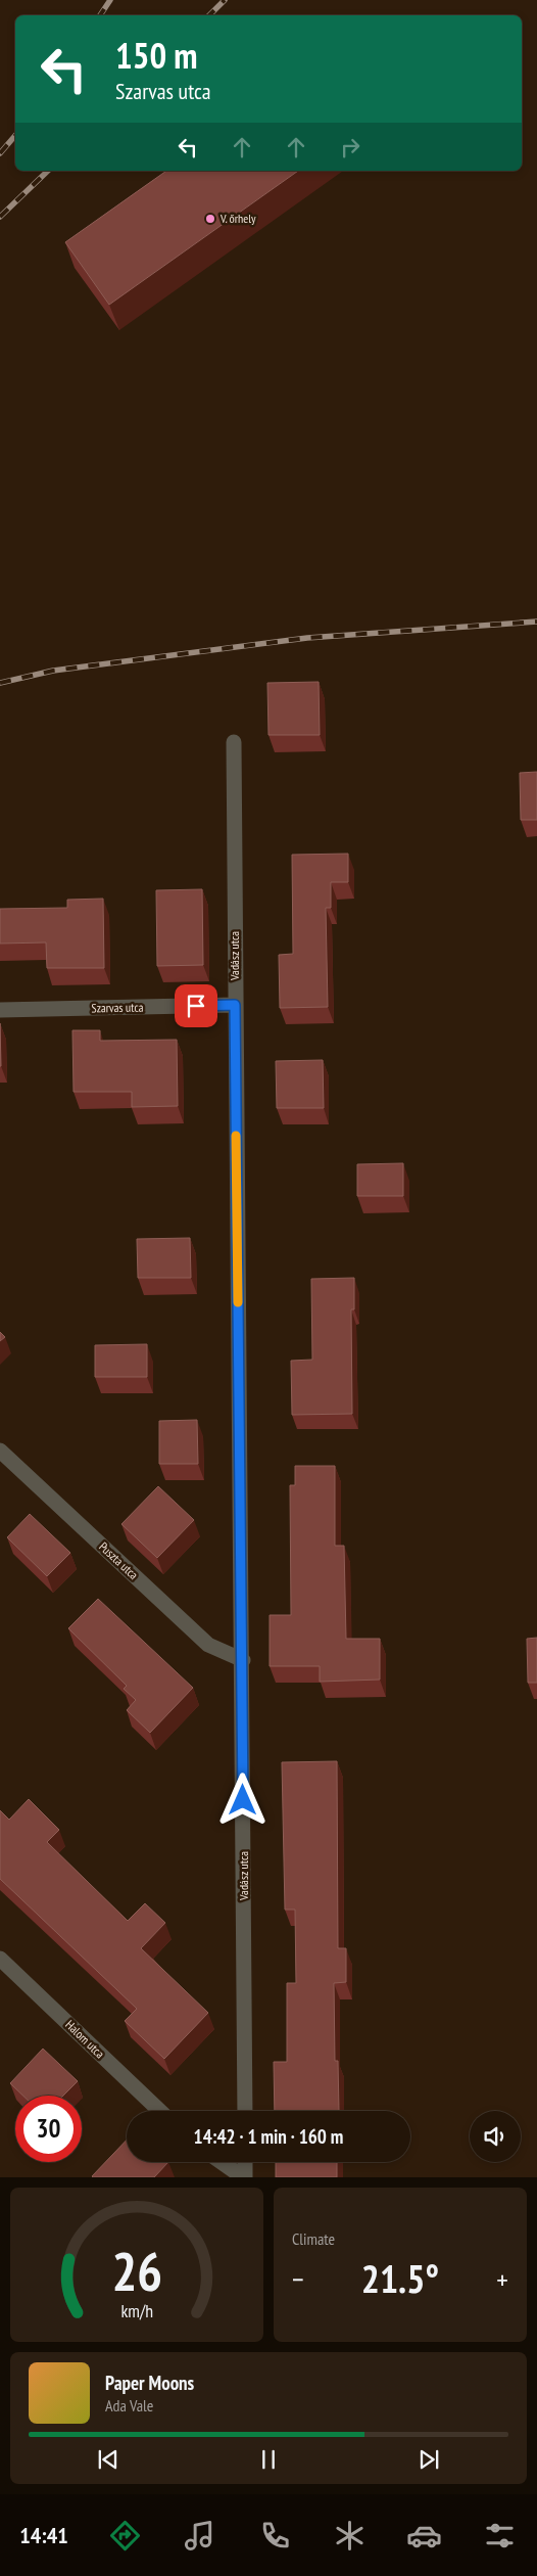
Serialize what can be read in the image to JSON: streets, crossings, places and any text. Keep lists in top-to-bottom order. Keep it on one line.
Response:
{"streets":{"street":["Vadász utca","Szarvas utca","Puszta utca","Halom utca"]},"crossings":[["Vadász utca","Szarvas utca"],["Vadász utca","Puszta utca"]],"places":["V. őrhely"],"page":{"turn":["150 m","Szarvas utca"],"limit":"30","trip":"14:42 · 1 min · 160 m","tile":"Climate","heat":["−","21.5°","+"],"song":["Paper Moons","Ada Vale"],"tabs":"14:41","gauge":["26","km/h"]}}
